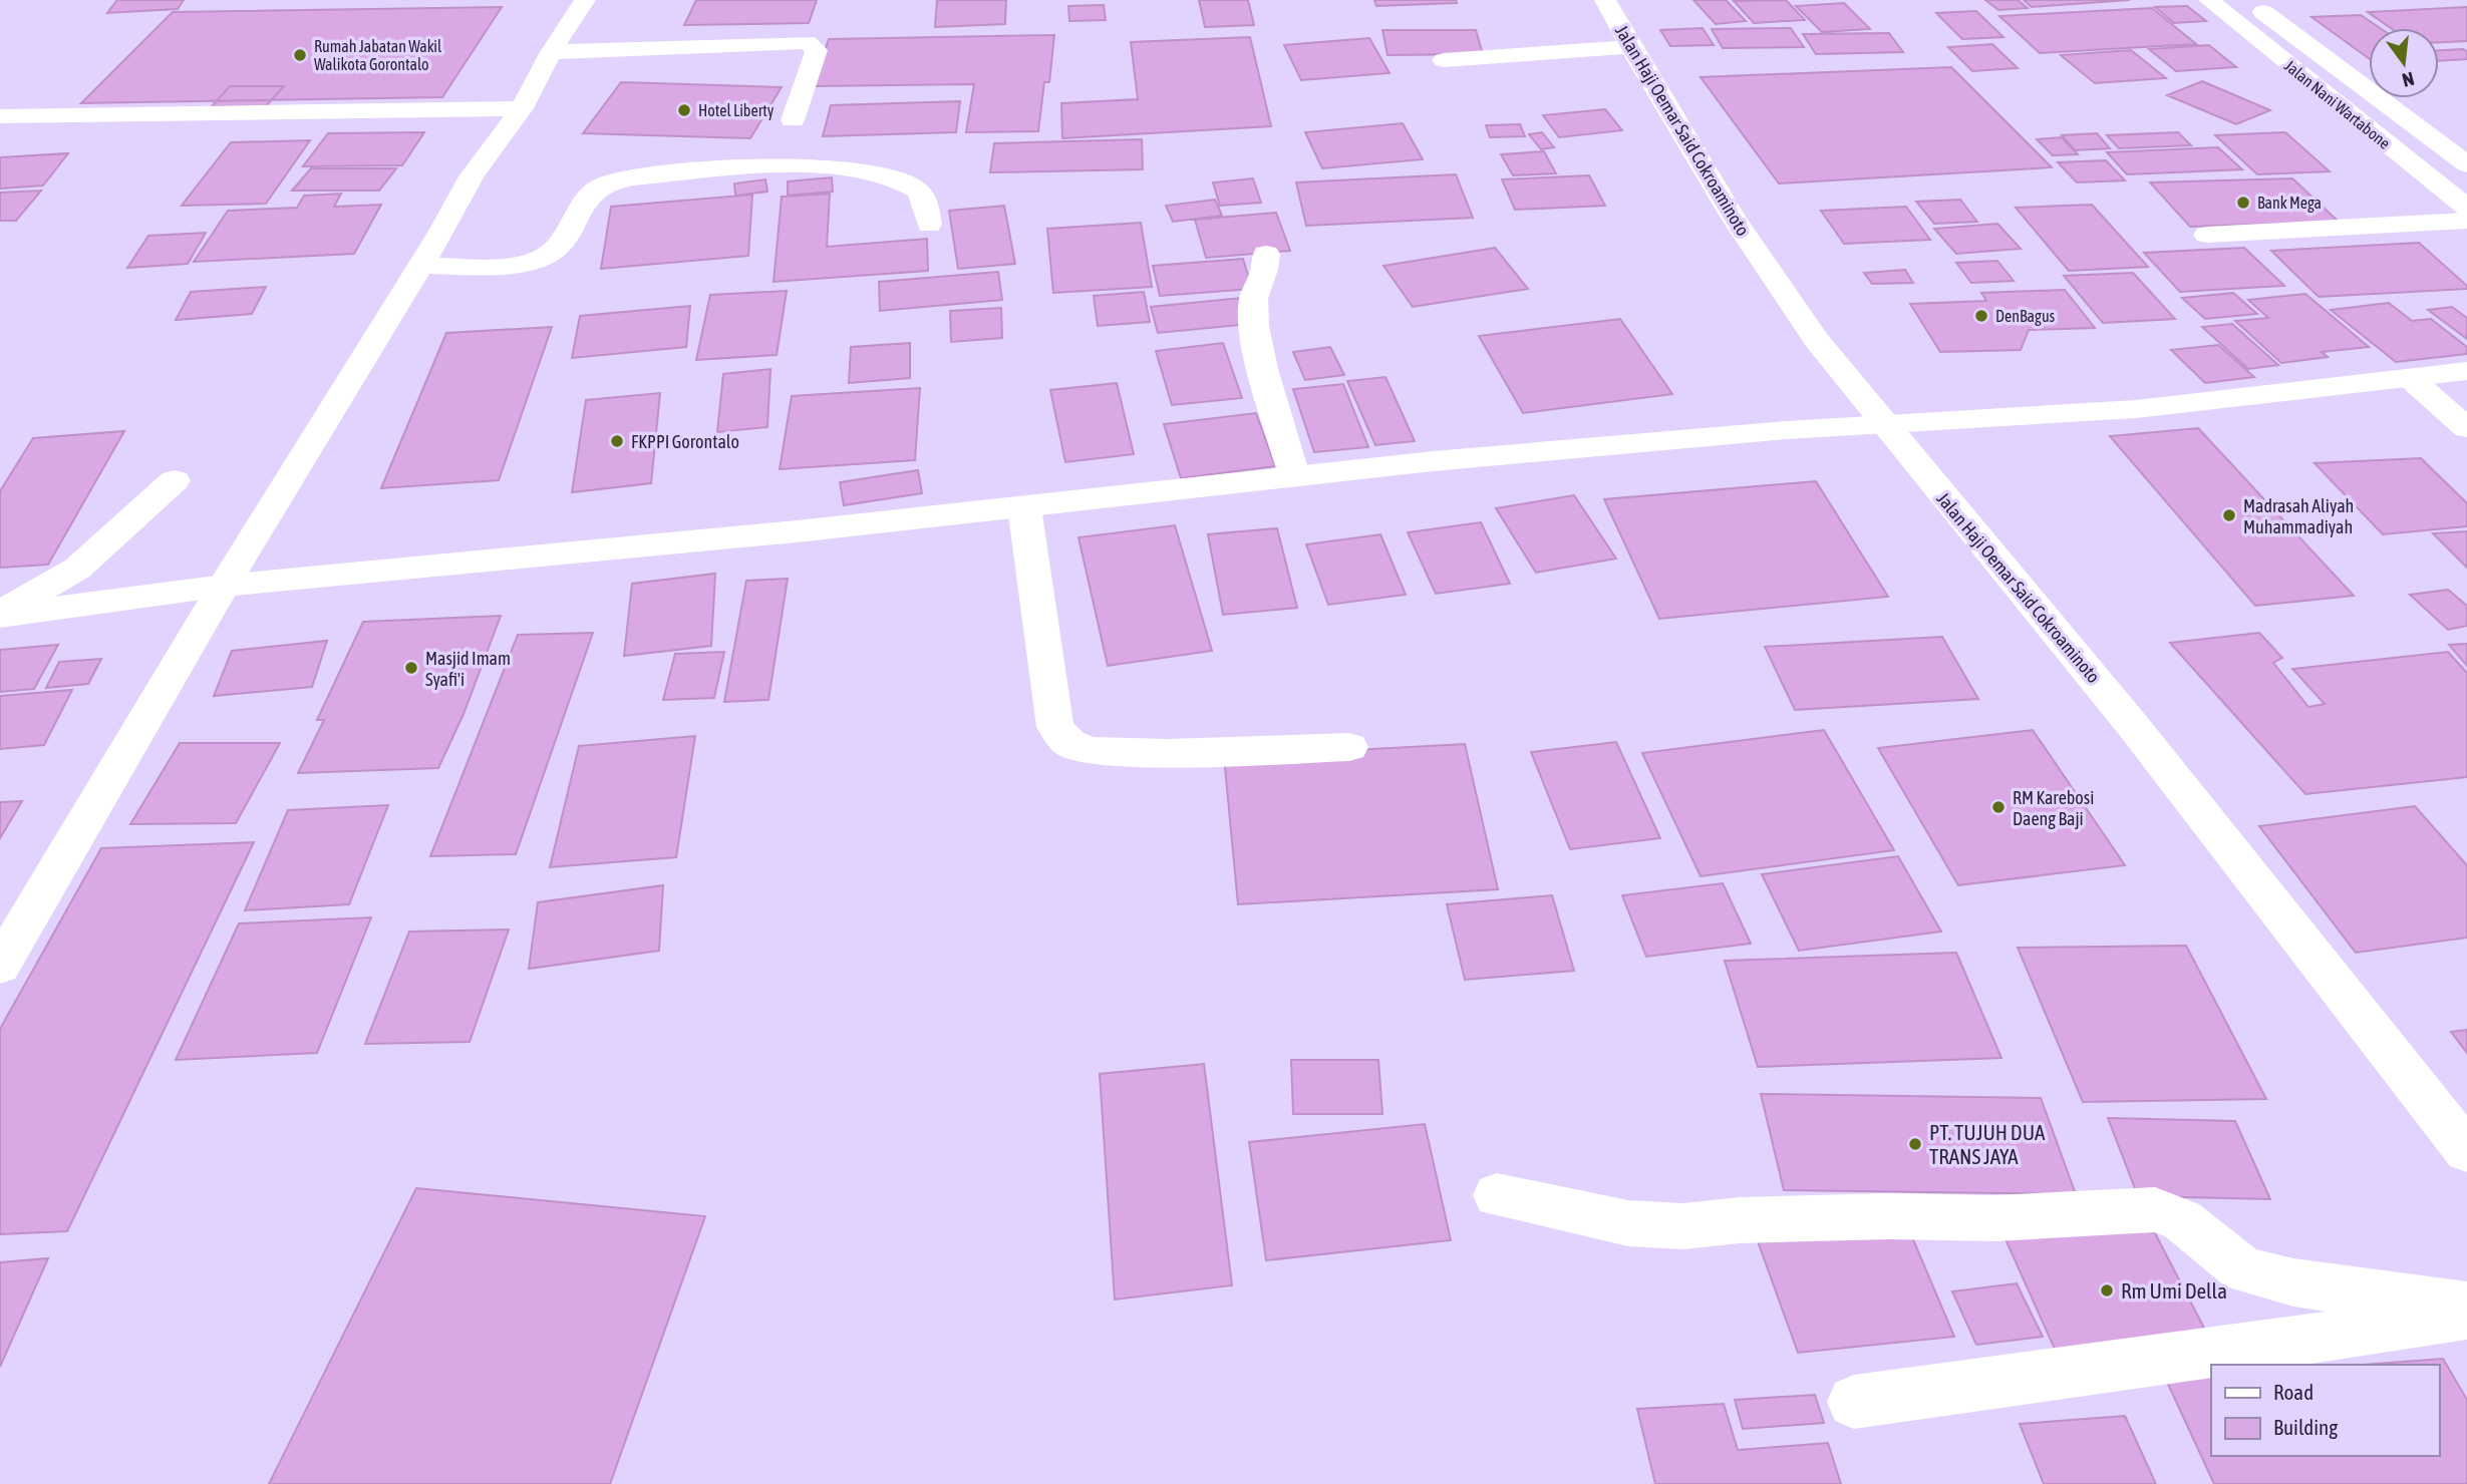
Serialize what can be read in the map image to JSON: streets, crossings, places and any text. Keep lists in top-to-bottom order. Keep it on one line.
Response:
{"streets":{"main road":["Jalan Nani Wartabone","Jalan Haji Oemar Said Cokroaminoto"]},"places":["Rumah Jabatan Wakil Walikota Gorontalo","Hotel Liberty","Bank Mega","DenBagus","FKPPI Gorontalo","Madrasah Aliyah Muhammadiyah","Masjid Imam Syafi'i","RM Karebosi Daeng Baji","PT. TUJUH DUA TRANS JAYA","Rm Umi Della"],"legend":["Road","Building"],"north":"bottom"}
